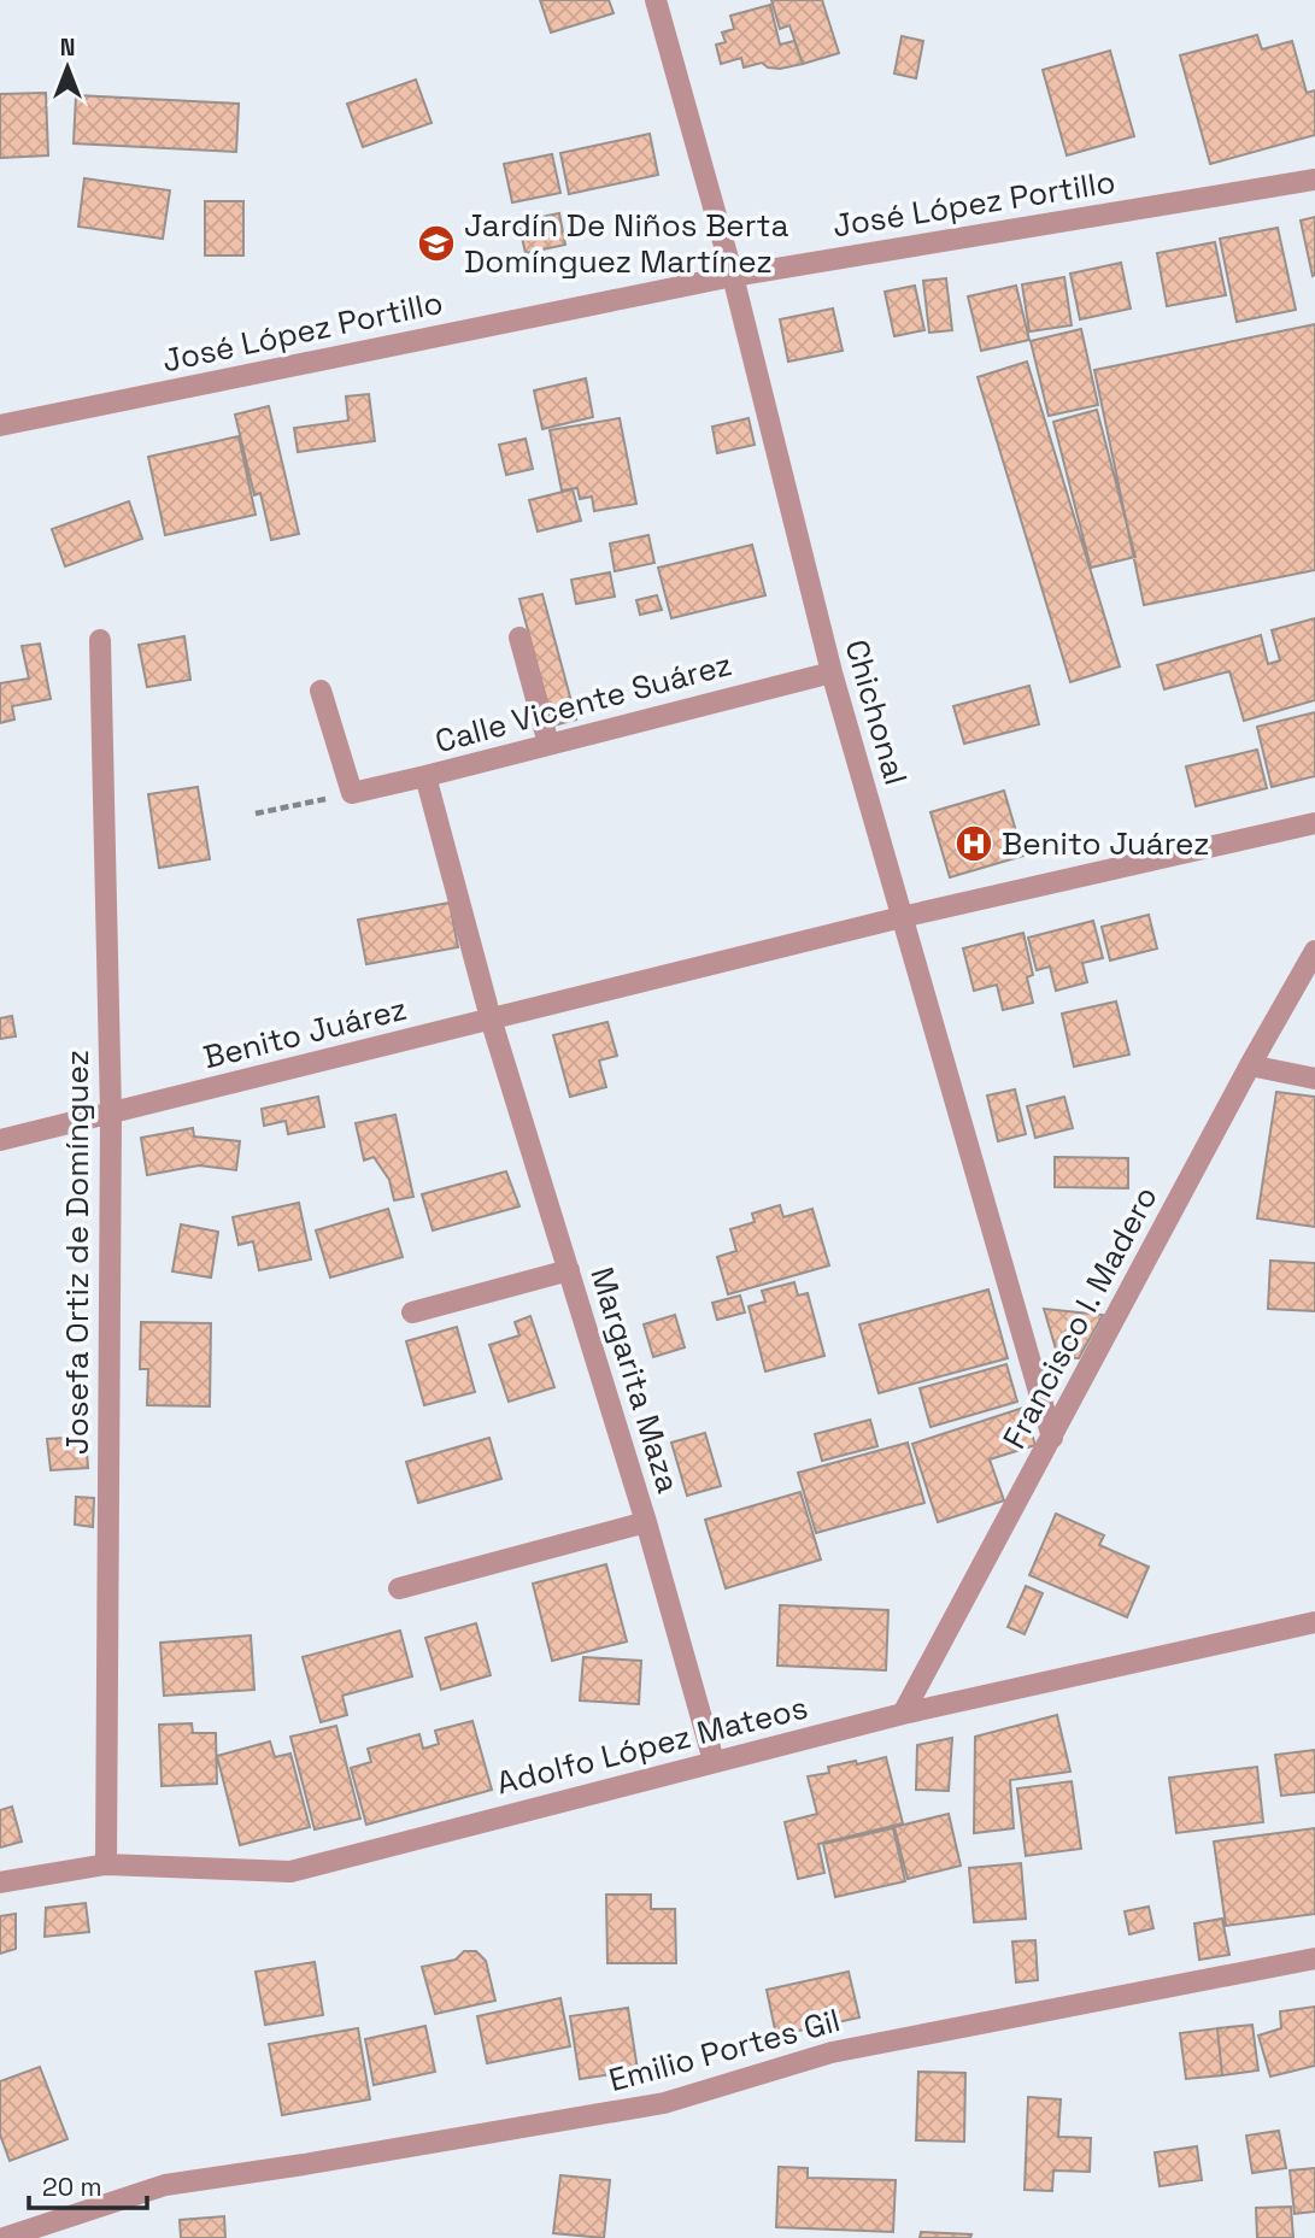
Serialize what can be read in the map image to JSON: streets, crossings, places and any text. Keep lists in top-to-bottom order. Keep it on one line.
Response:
{"streets":{"street":["José López Portillo","Calle Vicente Suárez","Chichonal","Benito Juárez","Josefa Ortiz de Domínguez","Francisco I. Madero","Margarita Maza","Adolfo López Mateos","Emilio Portes Gil"]},"crossings":[["José López Portillo","Chichonal"],["Calle Vicente Suárez","Chichonal"],["Calle Vicente Suárez","Margarita Maza"],["Chichonal","Benito Juárez"],["Chichonal","Francisco I. Madero"],["Benito Juárez","Josefa Ortiz de Domínguez"],["Benito Juárez","Margarita Maza"],["Josefa Ortiz de Domínguez","Adolfo López Mateos"],["Francisco I. Madero","Adolfo López Mateos"],["Margarita Maza","Adolfo López Mateos"]],"places":{"school or university":["Jardín De Niños Berta Domínguez Martínez"],"hospital":["Benito Juárez"]},"scale_bar":"20 m","north":"top"}
